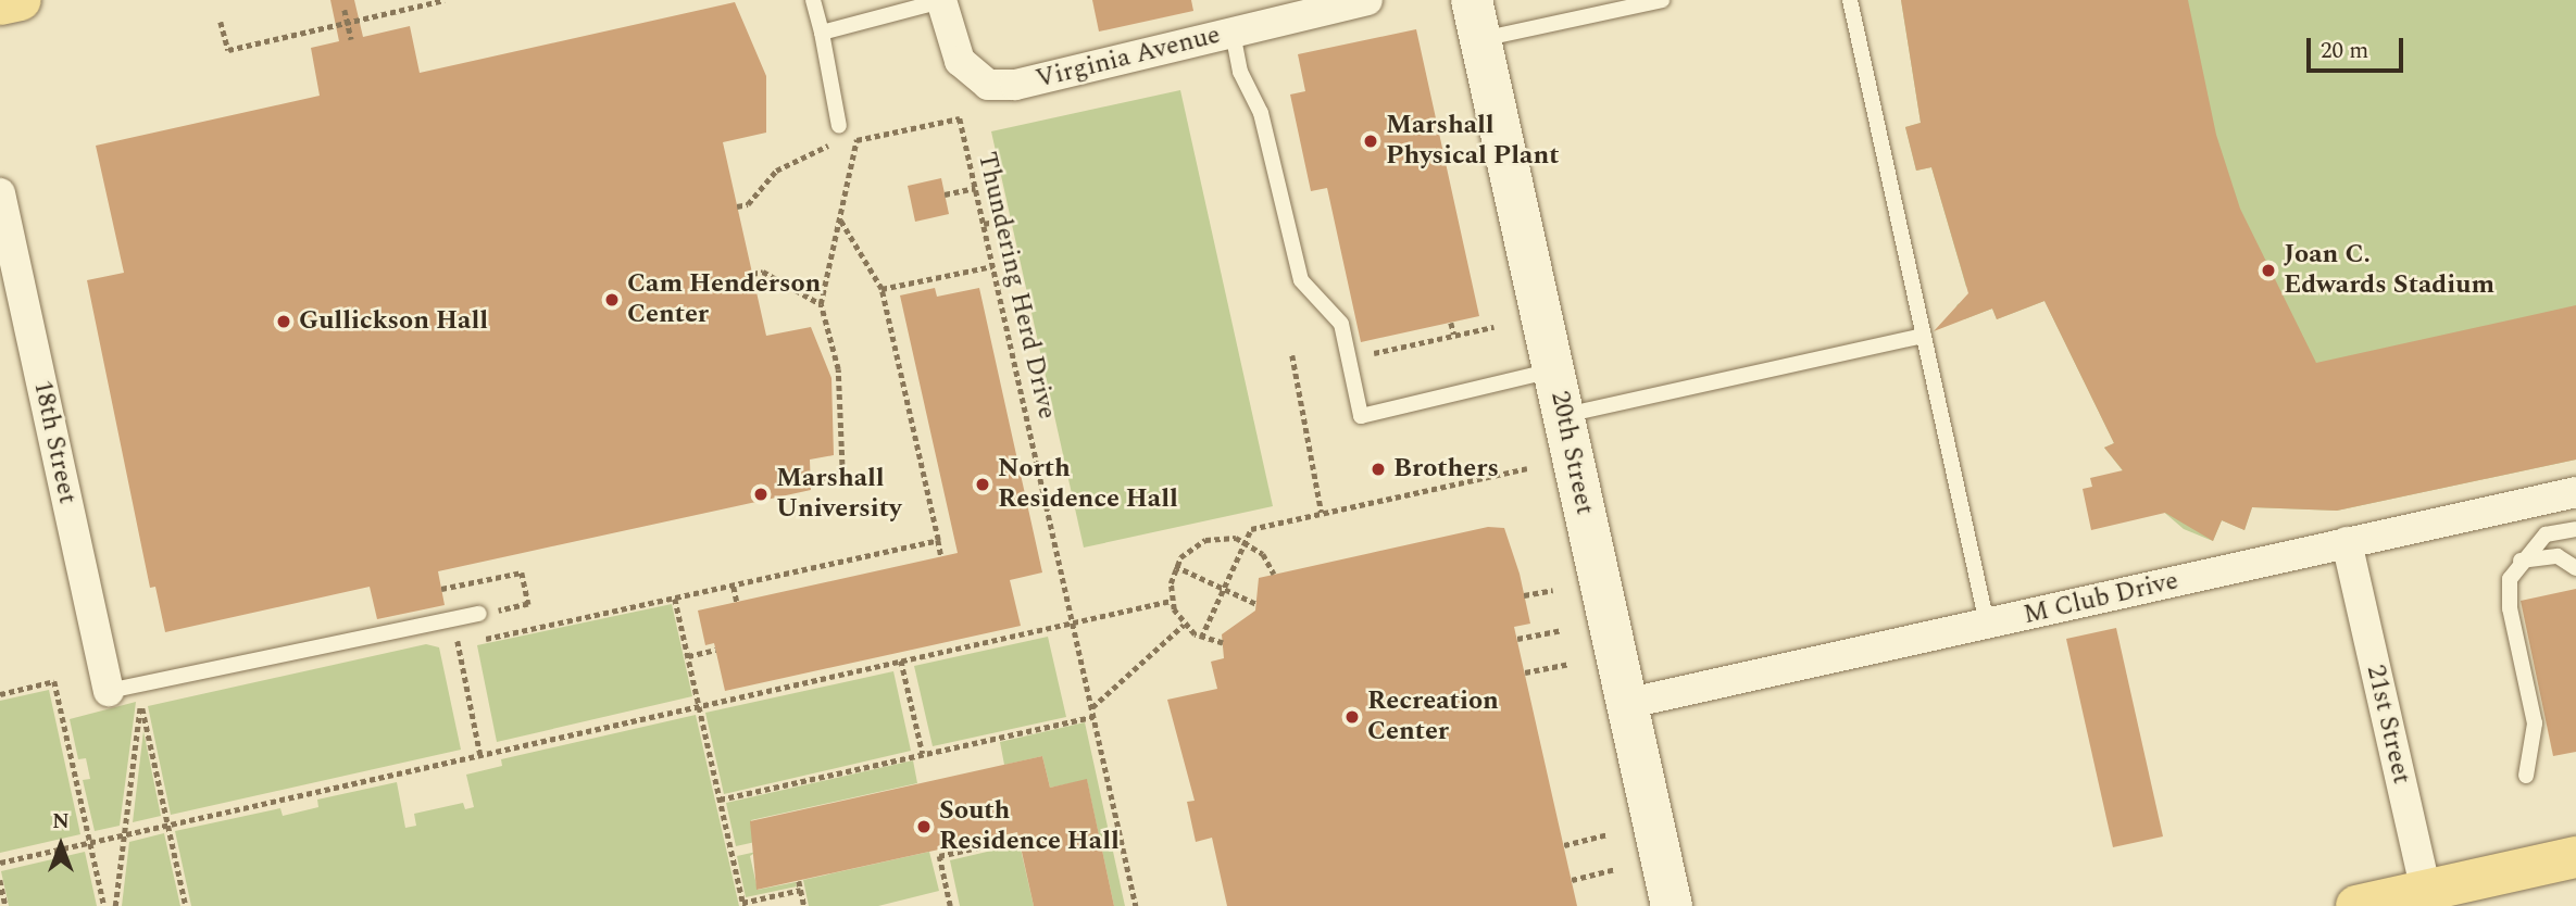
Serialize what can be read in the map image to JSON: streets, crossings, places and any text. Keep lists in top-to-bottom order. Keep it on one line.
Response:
{"streets":{"main road":["20th Street"],"street":["Virginia Avenue","18th Street","M Club Drive","21st Street"],"path":["Thundering Herd Drive"]},"crossings":[["20th Street","M Club Drive"],["M Club Drive","21st Street"]],"places":["Marshall Physical Plant","Joan C. Edwards Stadium","Cam Henderson Center","Gullickson Hall","Brothers","North Residence Hall","Marshall University","Recreation Center","South Residence Hall"],"scale_bar":"20 m","north":"top"}
